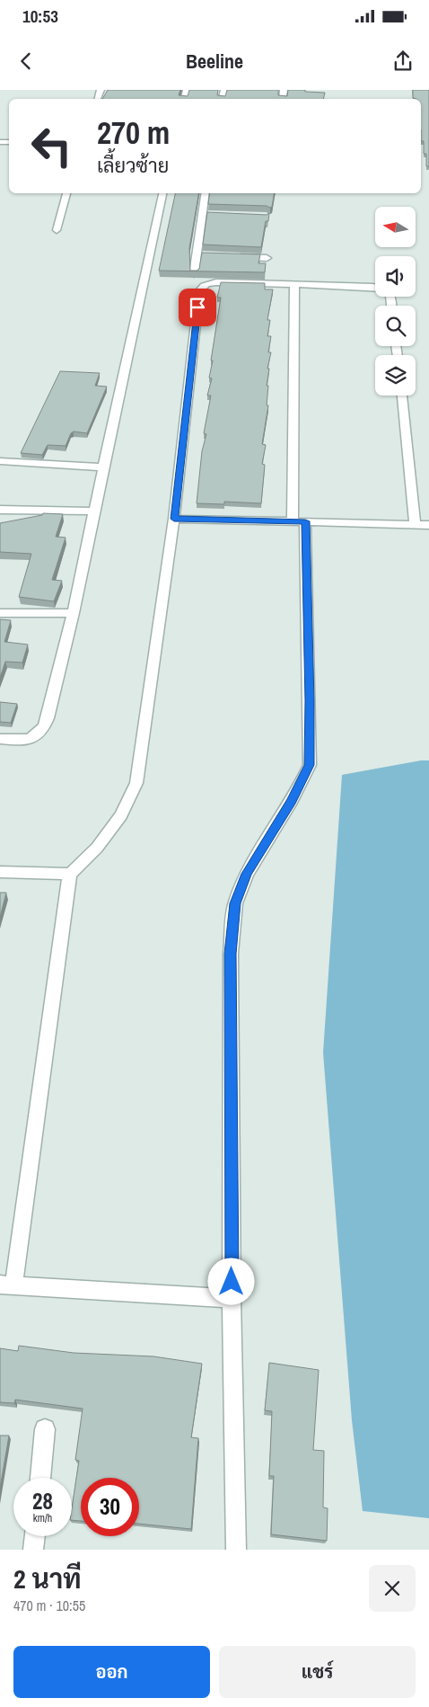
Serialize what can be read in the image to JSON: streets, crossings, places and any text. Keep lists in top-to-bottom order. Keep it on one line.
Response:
{"north":"left","page":{"status":"10:53","header":"Beeline","turn":["270 m","เลี้ยวซ้าย"],"speed":"28 km/h","limit":"30","heading":["2 นาที","470 m · 10:55"],"buttons":["ออก","แชร์"]}}
